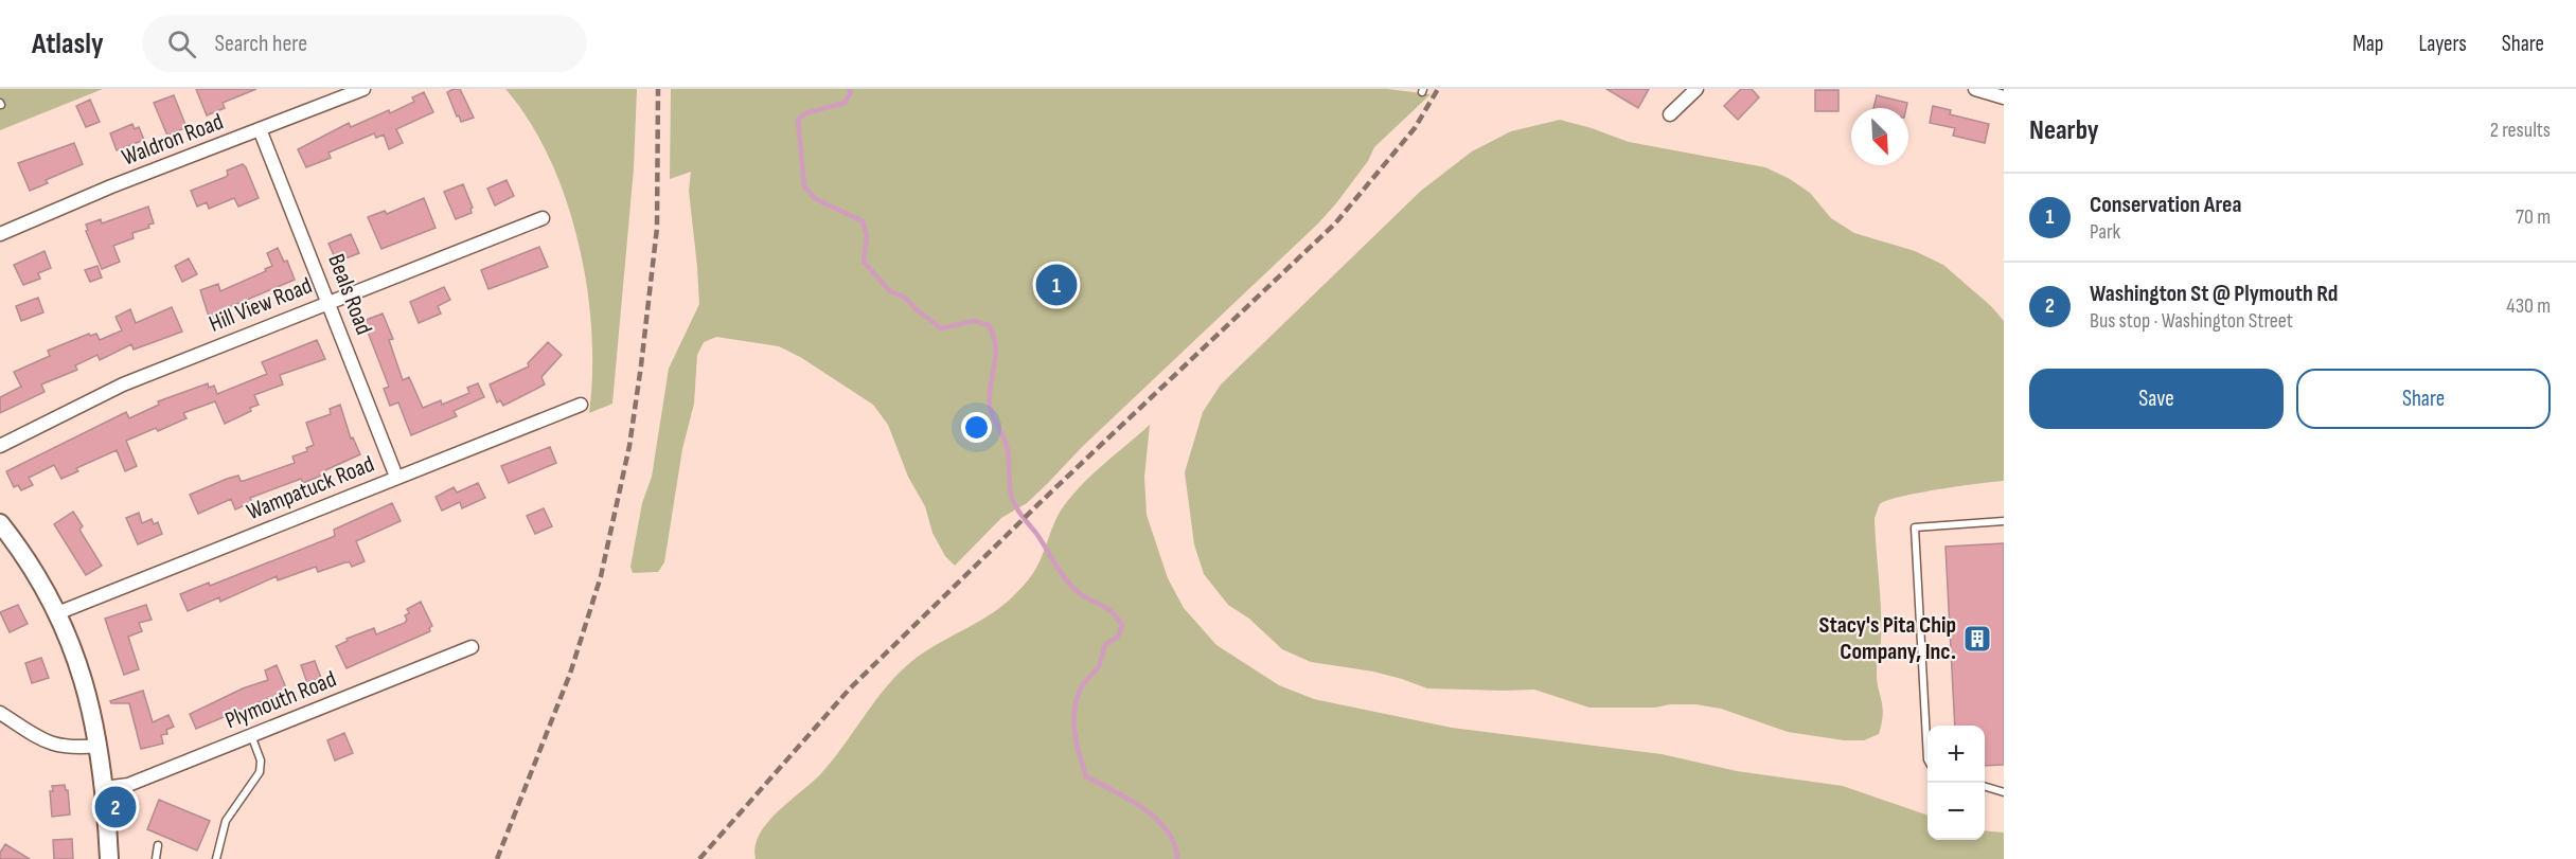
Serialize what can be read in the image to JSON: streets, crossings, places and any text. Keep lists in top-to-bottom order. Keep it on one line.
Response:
{"streets":{"street":["Waldron Road","Beals Road","Hill View Road","Wampatuck Road","Plymouth Road"]},"crossings":[["Waldron Road","Beals Road"],["Beals Road","Hill View Road"],["Beals Road","Wampatuck Road"]],"places":{"building":["Stacy's Pita Chip Company, Inc."]},"north":"bottom right","page":{"header":"Atlasly","search":"Search here","nav":["Map","Layers","Share"],"heading":["Nearby","2 results"],"list":[{"mark":"1","name":"Conservation Area","note":"Park","value":"70 m"},{"mark":"2","name":"Washington St @ Plymouth Rd","note":"Bus stop · Washington Street","value":"430 m"}],"pins":["1","2"],"buttons":["Save","Share"],"map_buttons":["+","−"]}}
